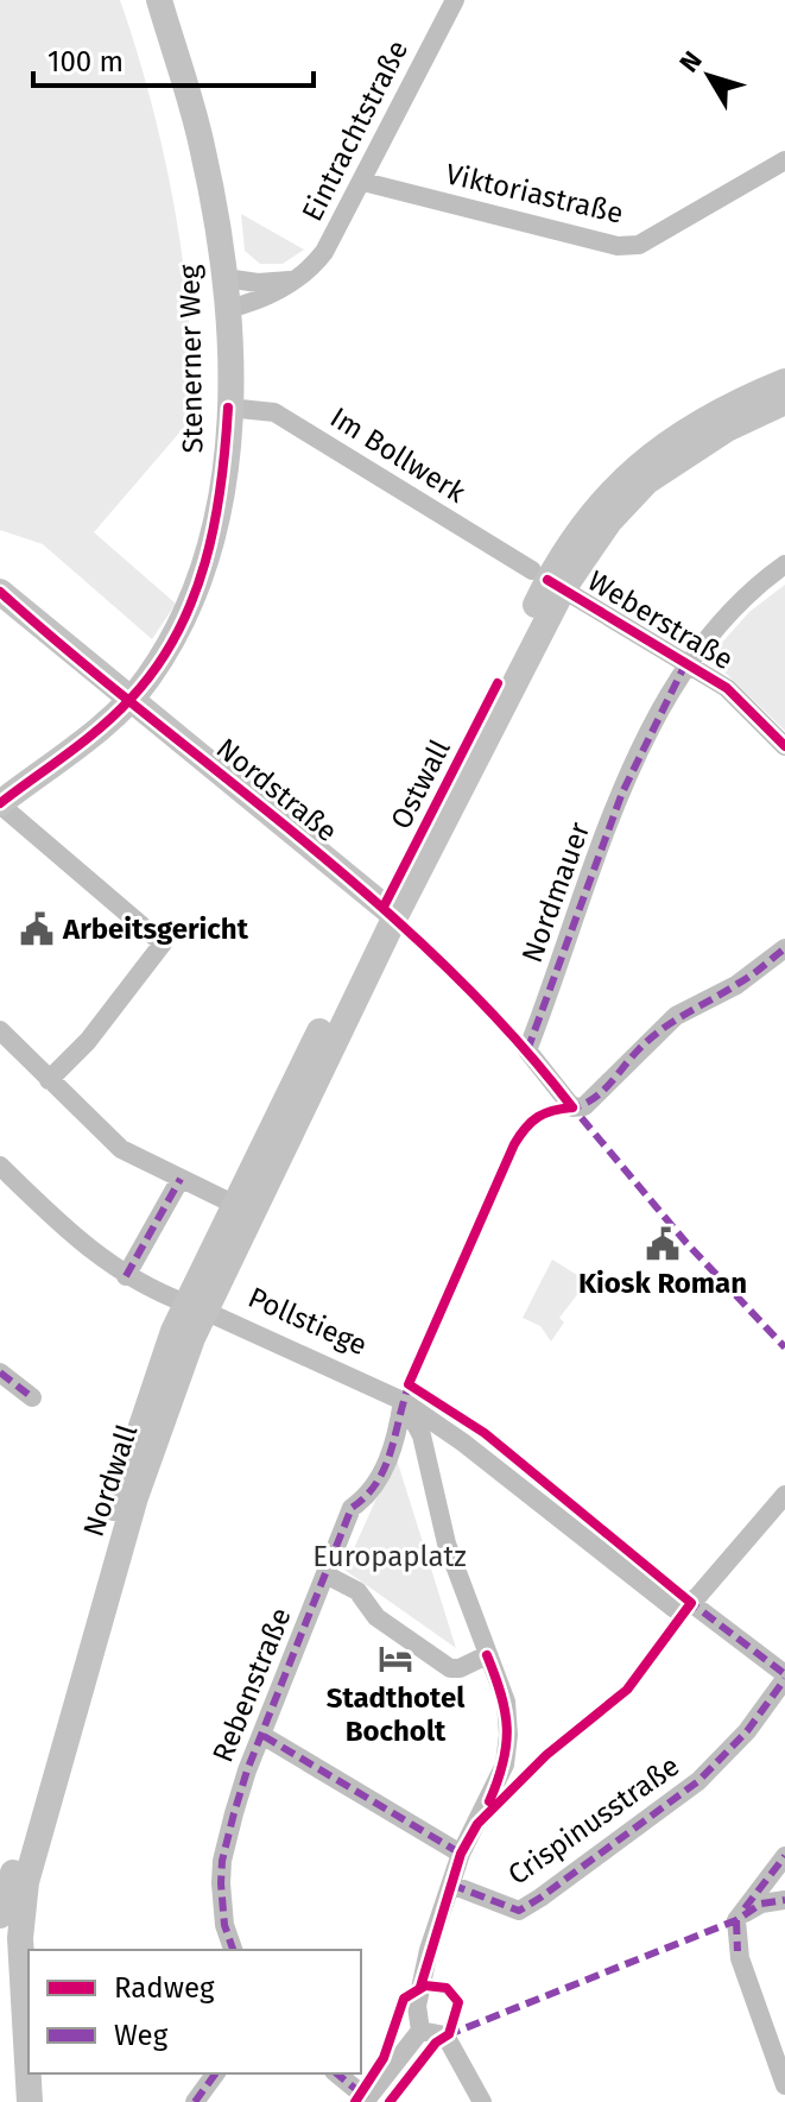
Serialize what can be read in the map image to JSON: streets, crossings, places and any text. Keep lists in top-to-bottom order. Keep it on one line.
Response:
{"streets":{"main road":["Stenerner Weg","Ostwall","Nordstraße","Nordwall"],"street":["Eintrachtstraße","Viktoriastraße","Im Bollwerk","Weberstraße","Nordmauer","Pollstiege","Rebenstraße","Crispinusstraße"]},"crossings":[["Eintrachtstraße","Viktoriastraße"],["Eintrachtstraße","Stenerner Weg"],["Stenerner Weg","Im Bollwerk"],["Stenerner Weg","Nordstraße"],["Im Bollwerk","Weberstraße"],["Im Bollwerk","Ostwall"],["Weberstraße","Ostwall"],["Weberstraße","Nordmauer"],["Ostwall","Nordstraße"],["Ostwall","Nordwall"],["Nordstraße","Nordwall"],["Pollstiege","Nordwall"],["Pollstiege","Rebenstraße"],["Pollstiege","Crispinusstraße"]],"parks":["Europaplatz"],"places":{"public building":["Arbeitsgericht","Kiosk Roman"],"hotel":["Stadthotel Bocholt"]},"legend":["Radweg","Weg"],"scale_bar":"100 m","north":"top left"}
